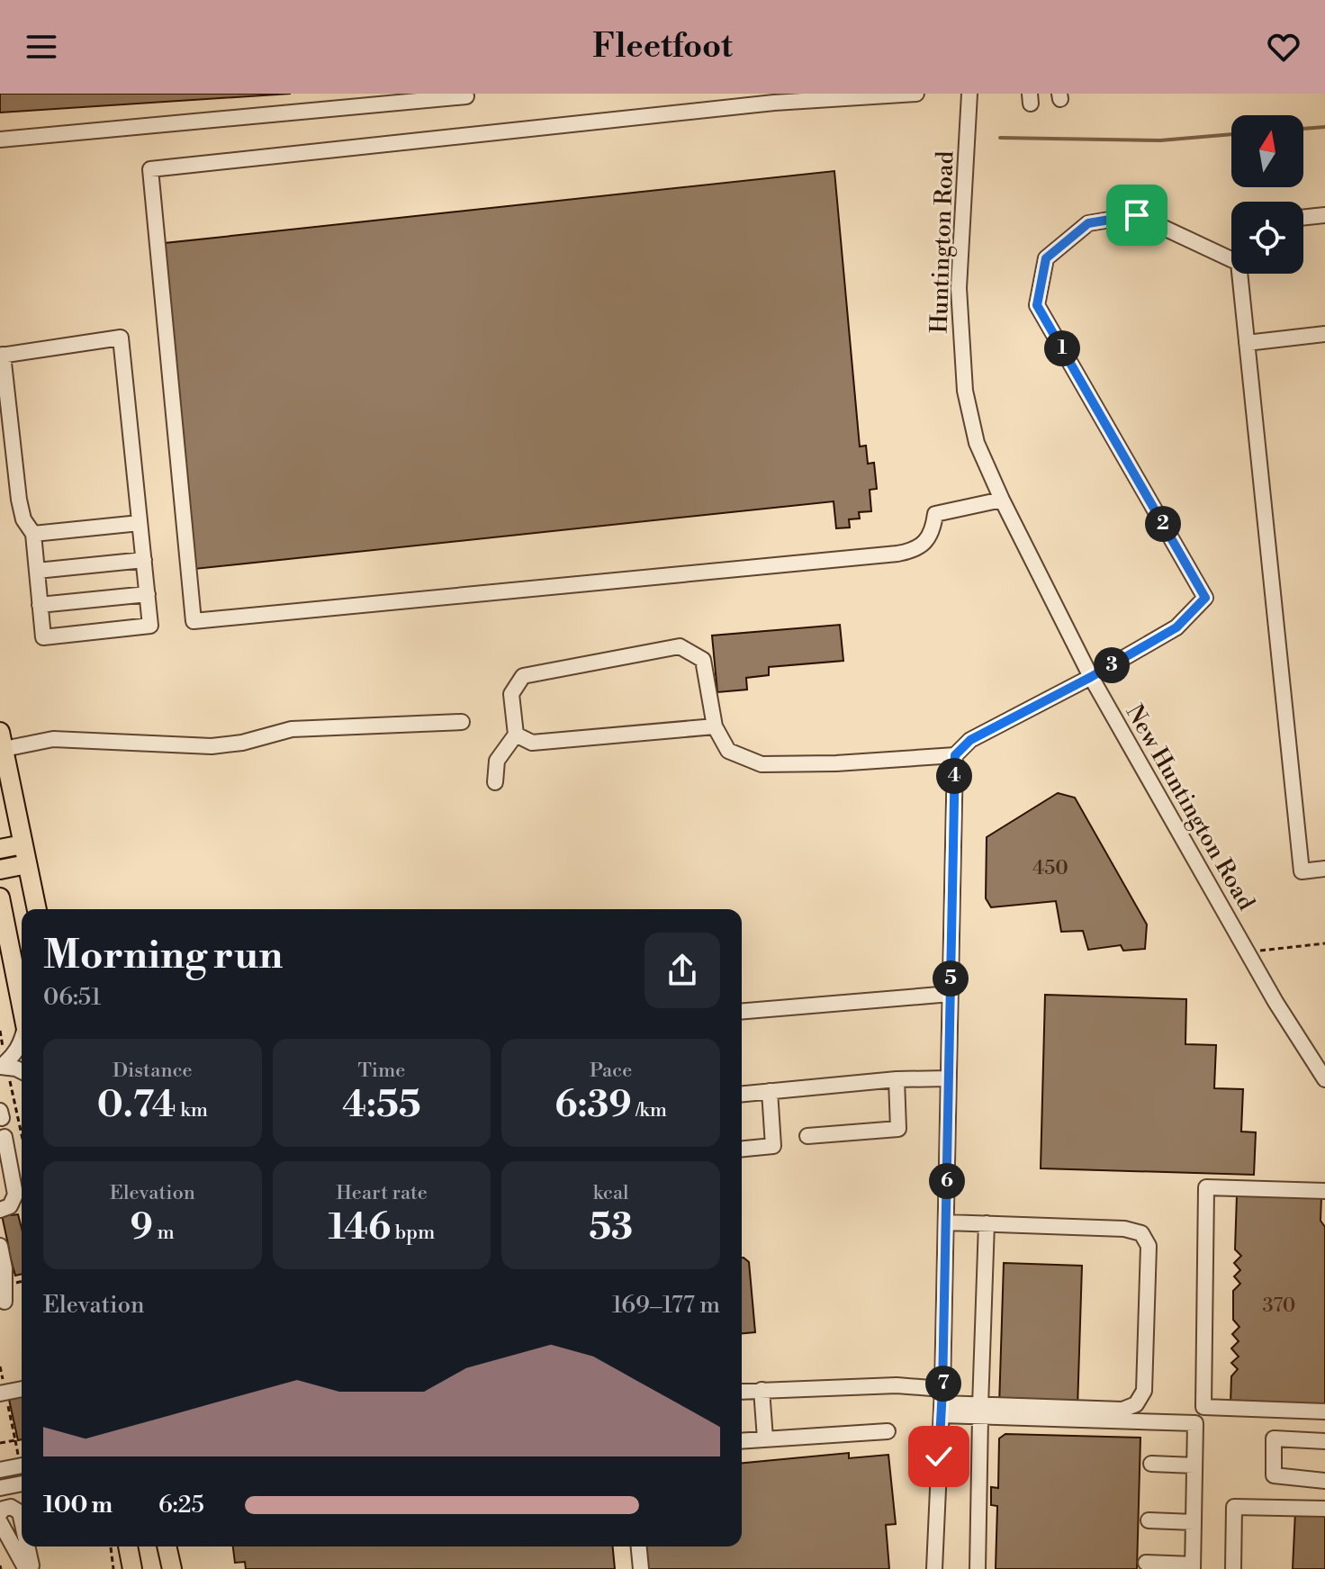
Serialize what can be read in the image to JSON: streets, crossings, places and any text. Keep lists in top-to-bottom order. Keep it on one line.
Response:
{"streets":{"street":["Huntington Road","New Huntington Road"]},"crossings":[["Huntington Road","New Huntington Road"]],"house_numbers":["450","370"],"north":"top","page":{"header":"Fleetfoot","pins":["1","2","3","4","5","6","7"],"heading":["Morning run","06:51"],"stats":[["Distance","0.74 km"],["Time","4:55"],["Pace","6:39 /km"],["Elevation","9 m"],["Heart rate","146 bpm"],["kcal","53"]],"chart":["Elevation","169–177 m"],"list":[{"name":"100 m","note":"6:25"}]}}
